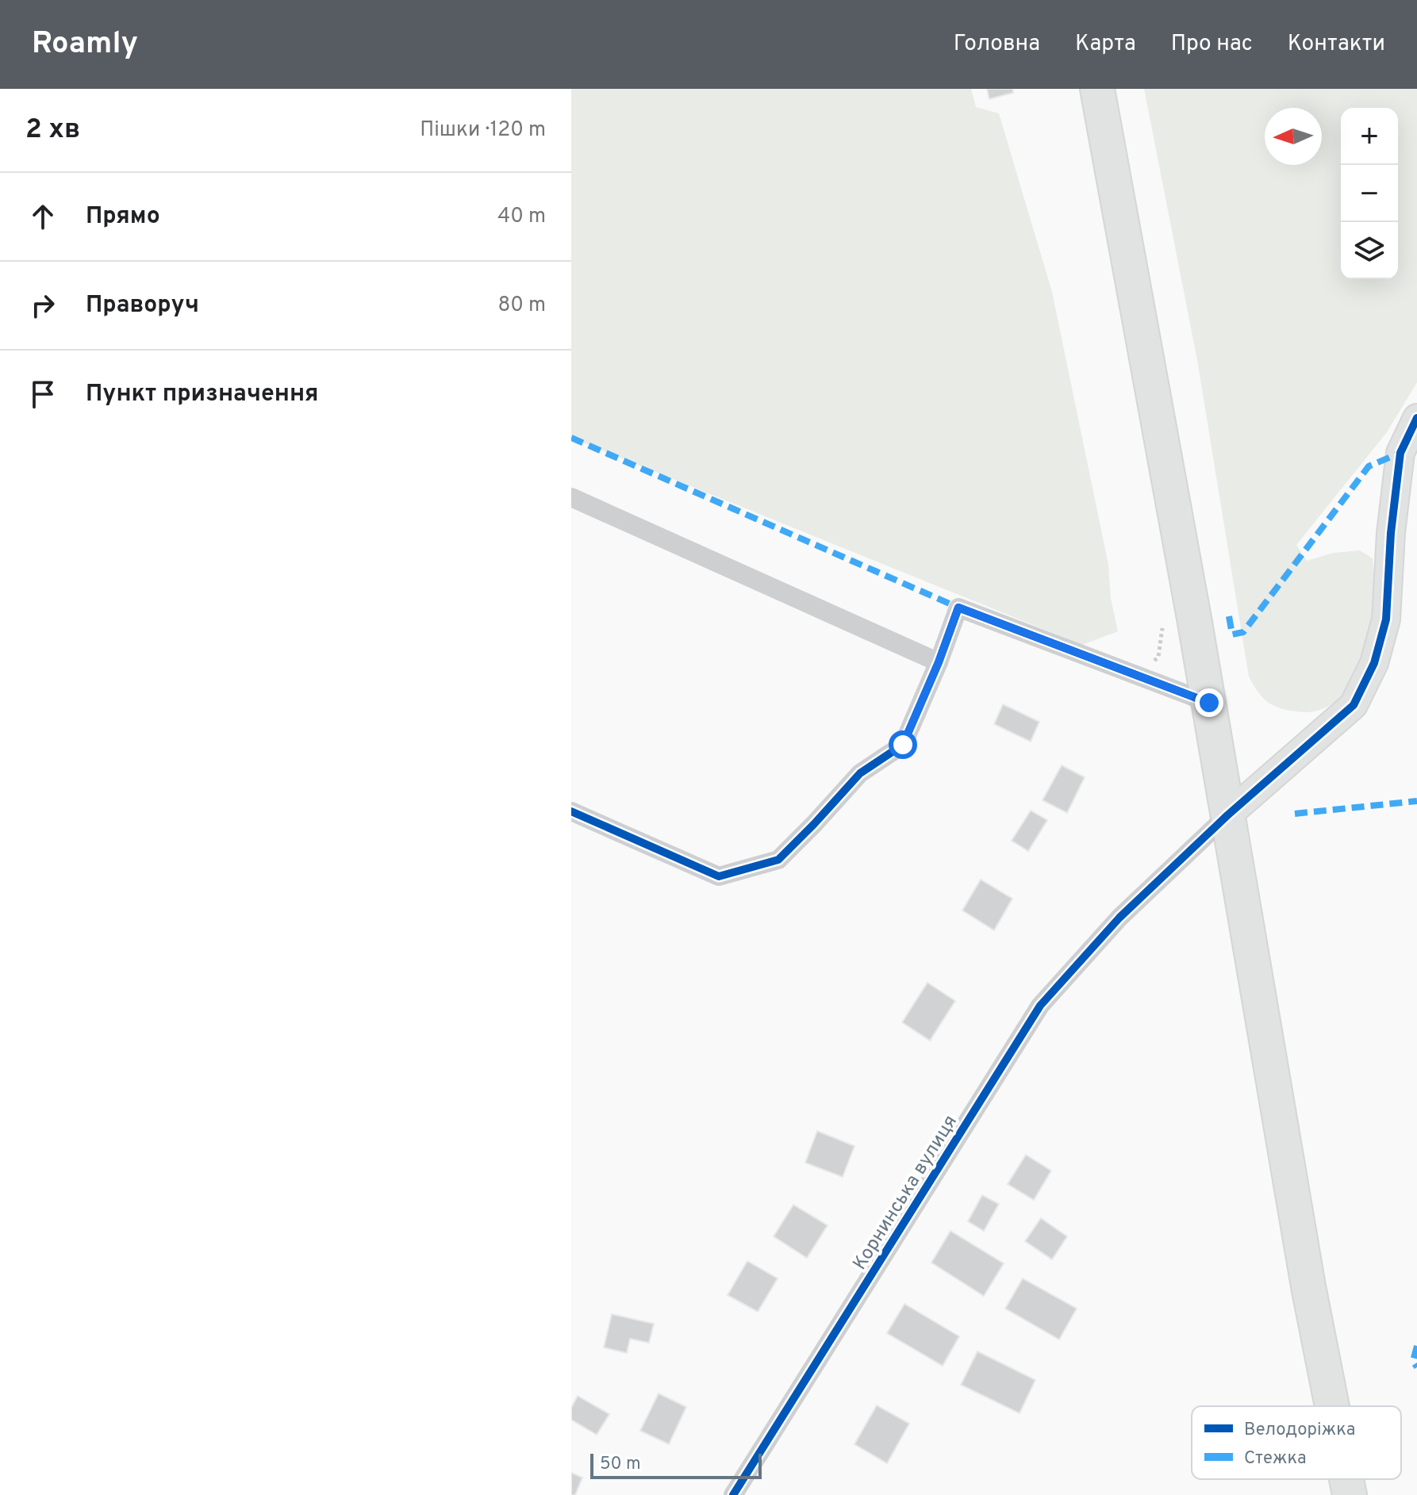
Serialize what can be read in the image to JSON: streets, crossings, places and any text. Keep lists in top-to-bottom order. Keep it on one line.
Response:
{"streets":{"street":["Корнинська вулиця"]},"legend":["Велодоріжка","Стежка"],"scale_bar":"50 m","north":"left","page":{"header":"Roamly","nav":["Головна","Карта","Про нас","Контакти"],"heading":["2 хв","Пішки · 120 m"],"map_buttons":["+","−"],"list":[["Прямо","40 m"],["Праворуч","80 m"],"Пункт призначення"],"scale":"50 m"}}
